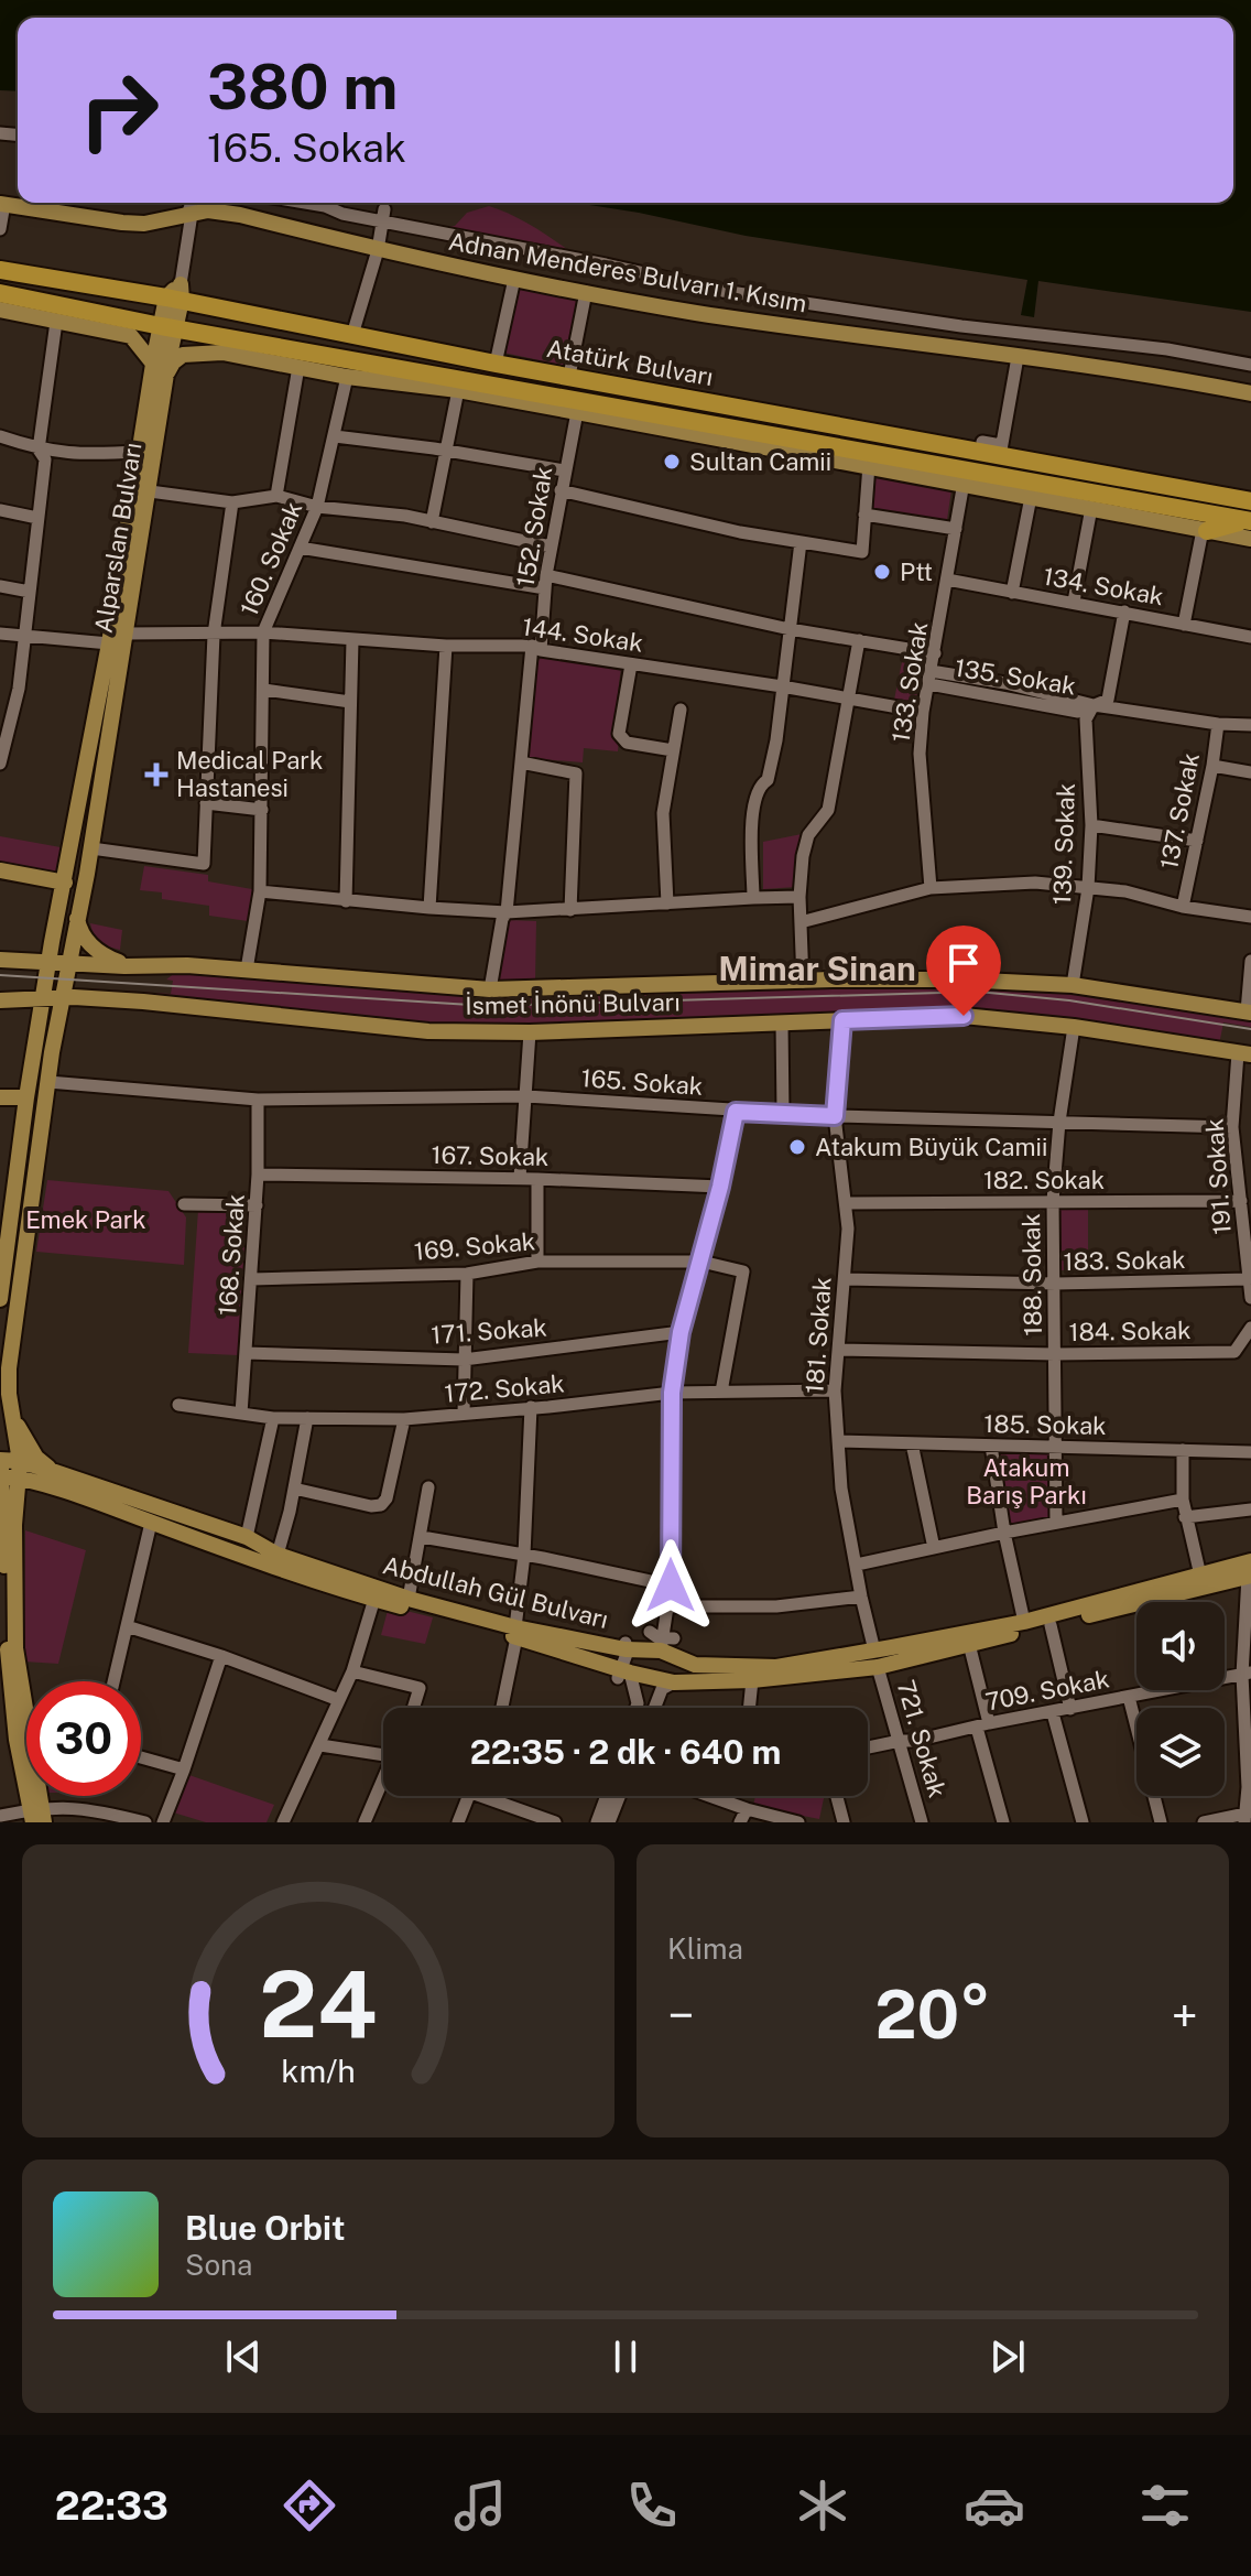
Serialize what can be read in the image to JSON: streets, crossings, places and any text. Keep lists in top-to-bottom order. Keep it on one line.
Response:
{"streets":{"highway":["Atatürk Bulvarı"],"main road":["Adnan Menderes Bulvarı 1. Kısım","Alparslan Bulvarı","İsmet İnönü Bulvarı","Abdullah Gül Bulvarı"],"street":["152. Sokak","160. Sokak","134. Sokak","144. Sokak","135. Sokak","133. Sokak","137. Sokak","139. Sokak","165. Sokak","167. Sokak","191. Sokak","182. Sokak","169. Sokak","168. Sokak","183. Sokak","188. Sokak","171. Sokak","184. Sokak","181. Sokak","172. Sokak","185. Sokak","709. Sokak","721. Sokak"]},"crossings":[["Atatürk Bulvarı","Alparslan Bulvarı"],["152. Sokak","144. Sokak"],["152. Sokak","İsmet İnönü Bulvarı"],["Alparslan Bulvarı","144. Sokak"],["Alparslan Bulvarı","İsmet İnönü Bulvarı"],["Alparslan Bulvarı","165. Sokak"],["Alparslan Bulvarı","Abdullah Gül Bulvarı"],["160. Sokak","144. Sokak"],["160. Sokak","İsmet İnönü Bulvarı"],["134. Sokak","133. Sokak"],["144. Sokak","133. Sokak"],["135. Sokak","133. Sokak"],["135. Sokak","137. Sokak"],["135. Sokak","139. Sokak"],["139. Sokak","İsmet İnönü Bulvarı"],["İsmet İnönü Bulvarı","191. Sokak"],["İsmet İnönü Bulvarı","188. Sokak"],["İsmet İnönü Bulvarı","181. Sokak"],["165. Sokak","191. Sokak"],["165. Sokak","168. Sokak"],["165. Sokak","188. Sokak"],["165. Sokak","181. Sokak"],["167. Sokak","168. Sokak"],["191. Sokak","182. Sokak"],["191. Sokak","183. Sokak"],["182. Sokak","188. Sokak"],["182. Sokak","181. Sokak"],["169. Sokak","168. Sokak"],["169. Sokak","172. Sokak"],["168. Sokak","171. Sokak"],["168. Sokak","172. Sokak"],["183. Sokak","188. Sokak"],["183. Sokak","181. Sokak"],["188. Sokak","184. Sokak"],["188. Sokak","185. Sokak"],["184. Sokak","181. Sokak"],["181. Sokak","172. Sokak"],["181. Sokak","185. Sokak"],["181. Sokak","Abdullah Gül Bulvarı"],["181. Sokak","721. Sokak"],["Abdullah Gül Bulvarı","721. Sokak"],["709. Sokak","721. Sokak"]],"districts":["Mimar Sinan"],"parks":["Emek Park","Atakum Barış Parkı"],"places":{"other":["Sultan Camii","Ptt","Atakum Büyük Camii"],"health":["Medical Park Hastanesi"]},"page":{"turn":["380 m","165. Sokak"],"limit":"30","trip":"22:35 · 2 dk · 640 m","tile":"Klima","heat":["−","20°","+"],"song":["Blue Orbit","Sona"],"tabs":"22:33","gauge":["24","km/h"]}}
